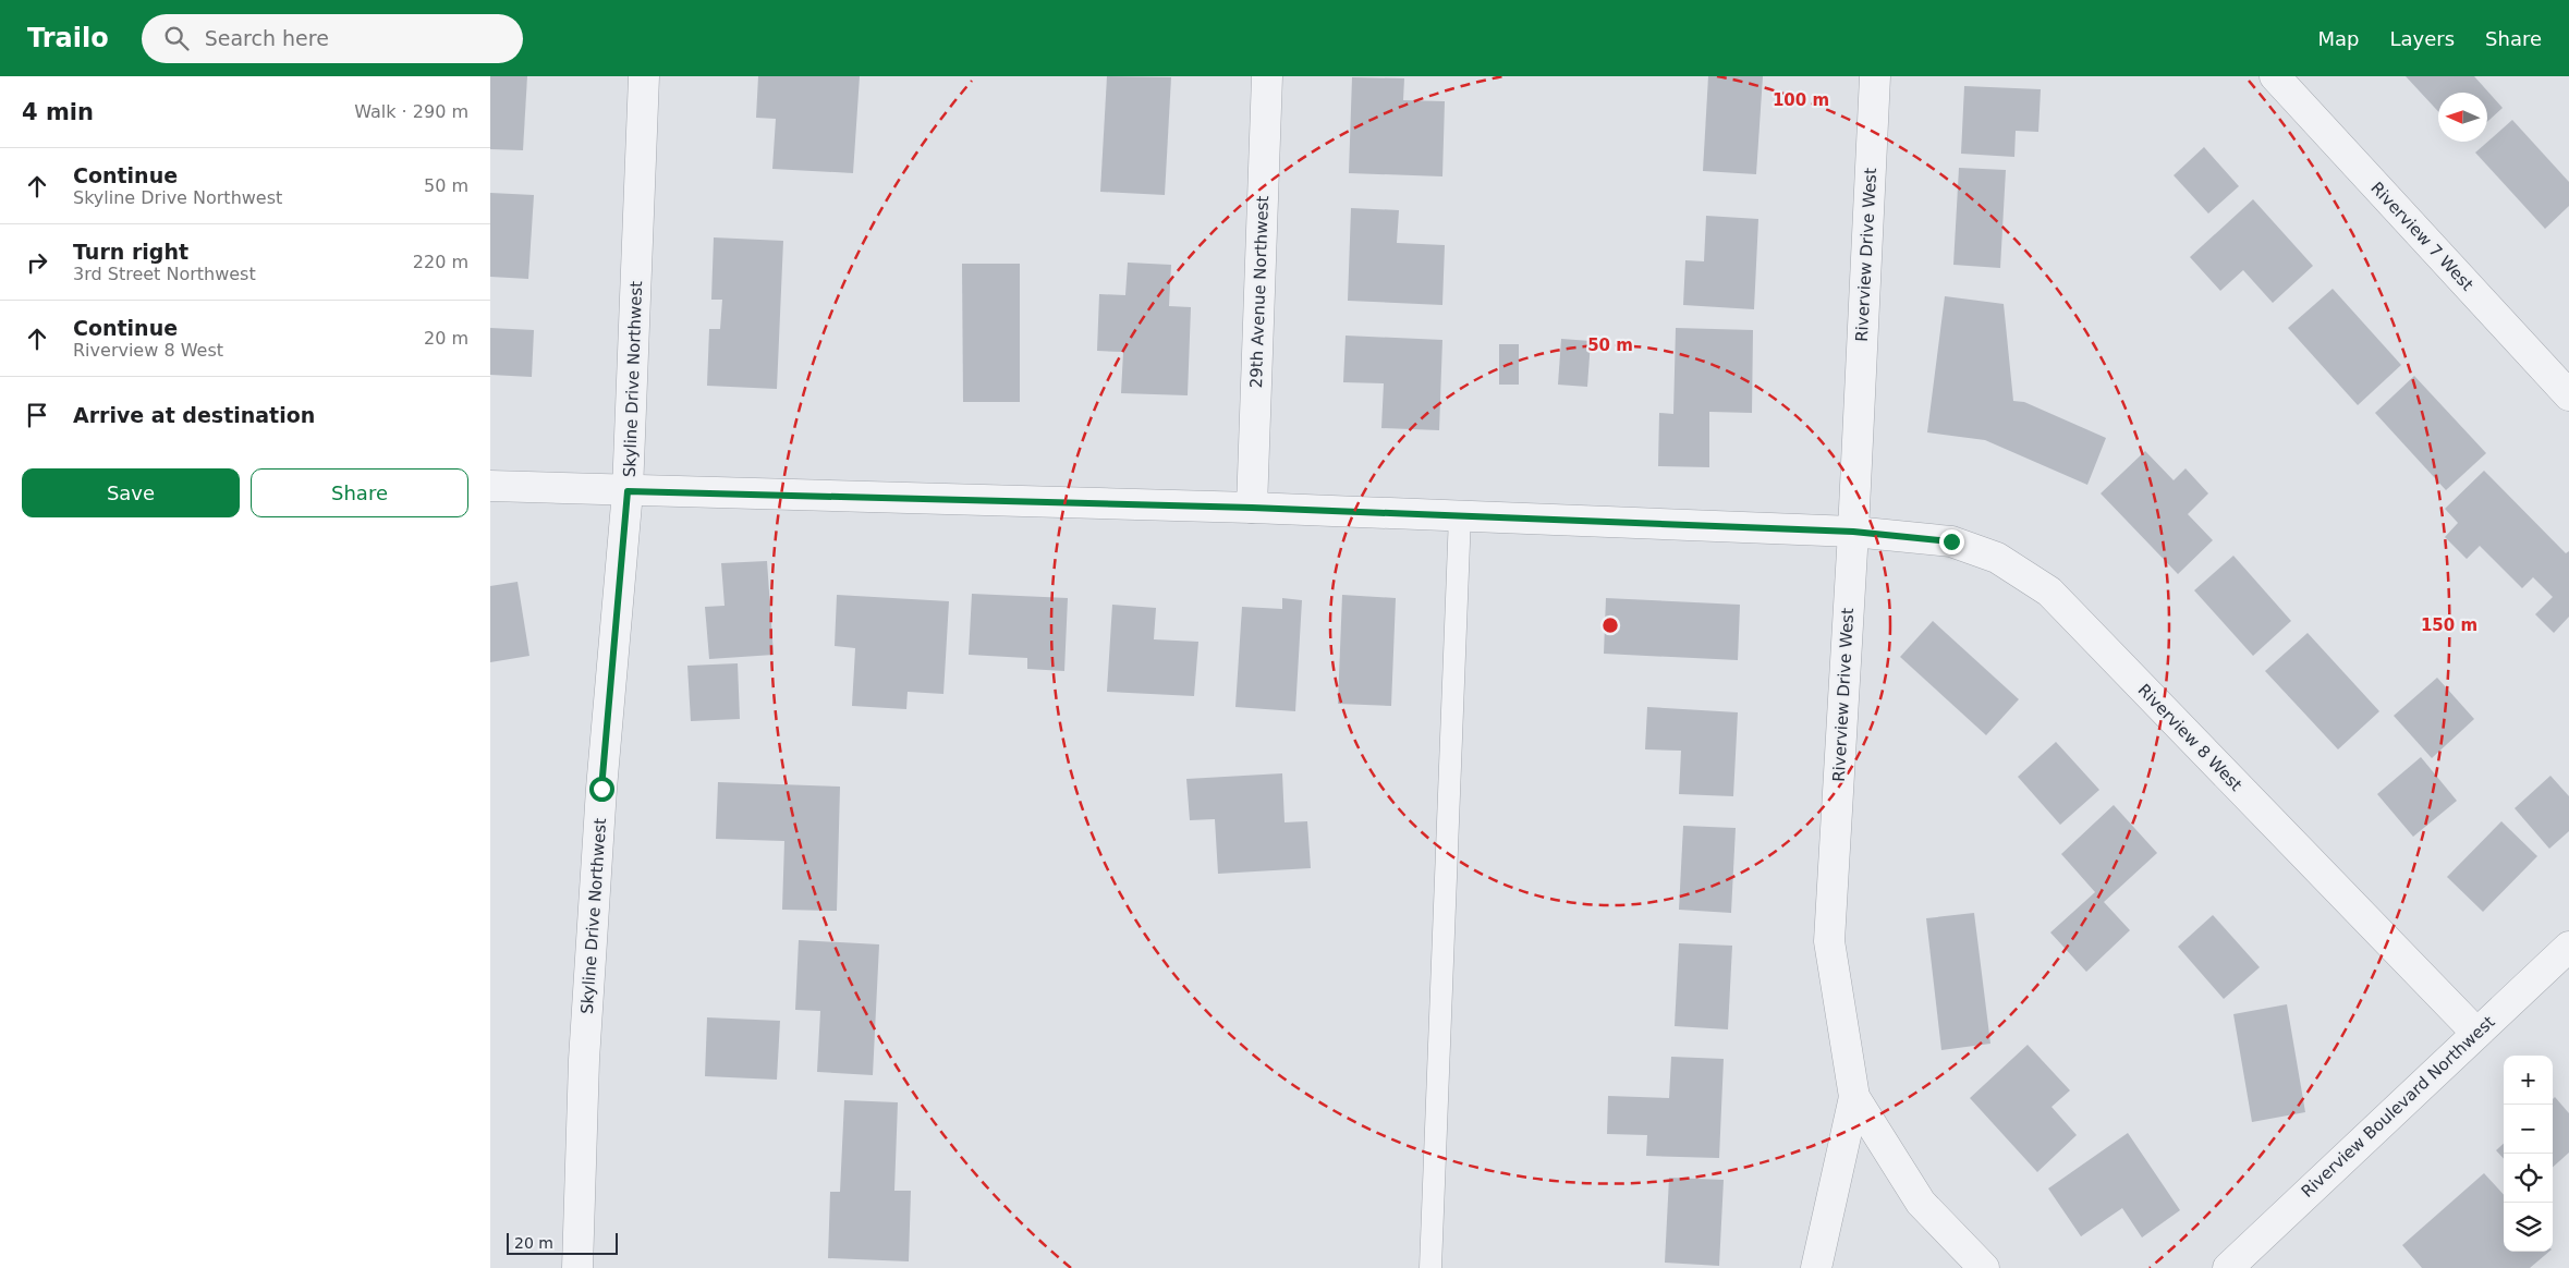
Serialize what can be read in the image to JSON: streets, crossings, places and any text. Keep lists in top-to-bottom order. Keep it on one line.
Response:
{"streets":{"street":["Riverview 7 West","Riverview Drive West","29th Avenue Northwest","Skyline Drive Northwest","Riverview 8 West","Riverview Boulevard Northwest"]},"crossings":[["Riverview Drive West","Riverview 8 West"],["29th Avenue Northwest","Riverview 8 West"],["Skyline Drive Northwest","Riverview 8 West"],["Riverview 8 West","Riverview Boulevard Northwest"]],"scale_bar":"20 m","north":"left","page":{"header":"Trailo","search":"Search here","nav":["Map","Layers","Share"],"heading":["4 min","Walk · 290 m"],"list":[["Continue","Skyline Drive Northwest","50 m"],["Turn right","3rd Street Northwest","220 m"],["Continue","Riverview 8 West","20 m"],"Arrive at destination"],"buttons":["Save","Share"],"map_buttons":["+","−"],"scale":"20 m"},"rings":["100 m","50 m","150 m"]}
